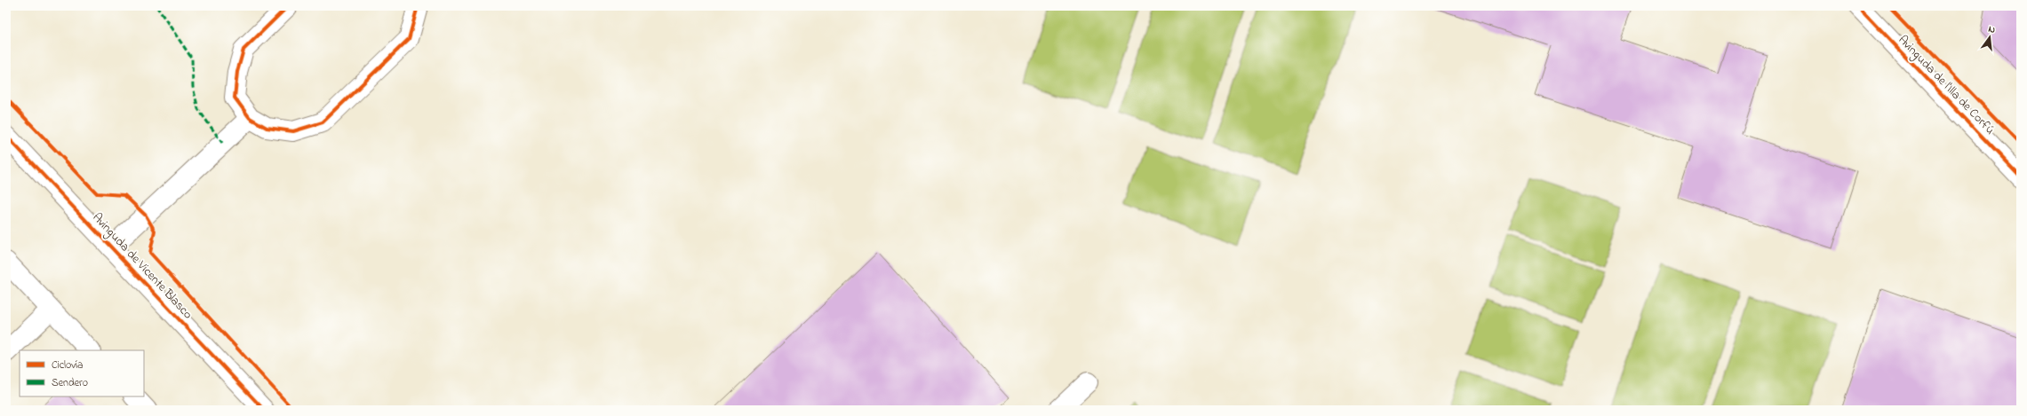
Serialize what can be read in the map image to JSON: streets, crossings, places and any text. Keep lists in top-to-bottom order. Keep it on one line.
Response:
{"streets":{"street":["Avinguda de l'Illa de Corfú","Avinguda de Vicente Blasco"]},"legend":["Ciclovía","Sendero"],"north":"top"}
